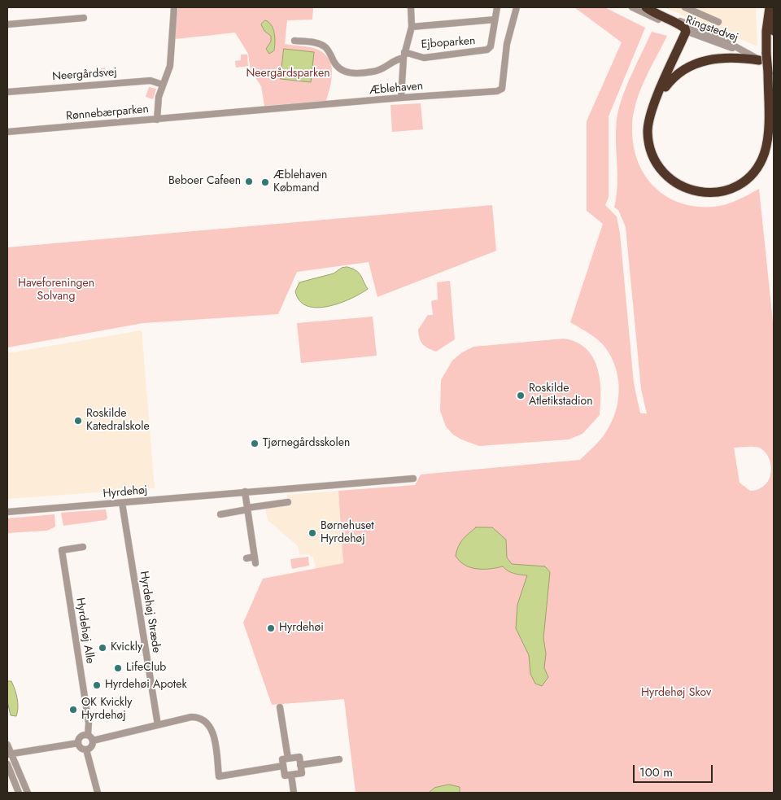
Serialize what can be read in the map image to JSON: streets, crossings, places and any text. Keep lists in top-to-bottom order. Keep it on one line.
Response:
{"streets":{"street":["Ringstedvej","Ejboparken","Neergårdsvej","Æblehaven","Rønnebærparken","Hyrdehøj","Hyrdehøj Stræde","Hyrdehøj Alle"]},"crossings":[["Ejboparken","Æblehaven"],["Æblehaven","Rønnebærparken"],["Hyrdehøj","Hyrdehøj Stræde"]],"parks":["Neergårdsparken","Haveforeningen Solvang","Hyrdehøj Skov"],"places":["Beboer Cafeen","Æblehaven Købmand","Roskilde Atletikstadion","Roskilde Katedralskole","Tjørnegårdsskolen","Børnehuset Hyrdehøj","Hyrdehøi","Kvickly","LifeClub","Hyrdehøi Apotek","OK Kvickly Hyrdehøj"],"scale_bar":"100 m"}
